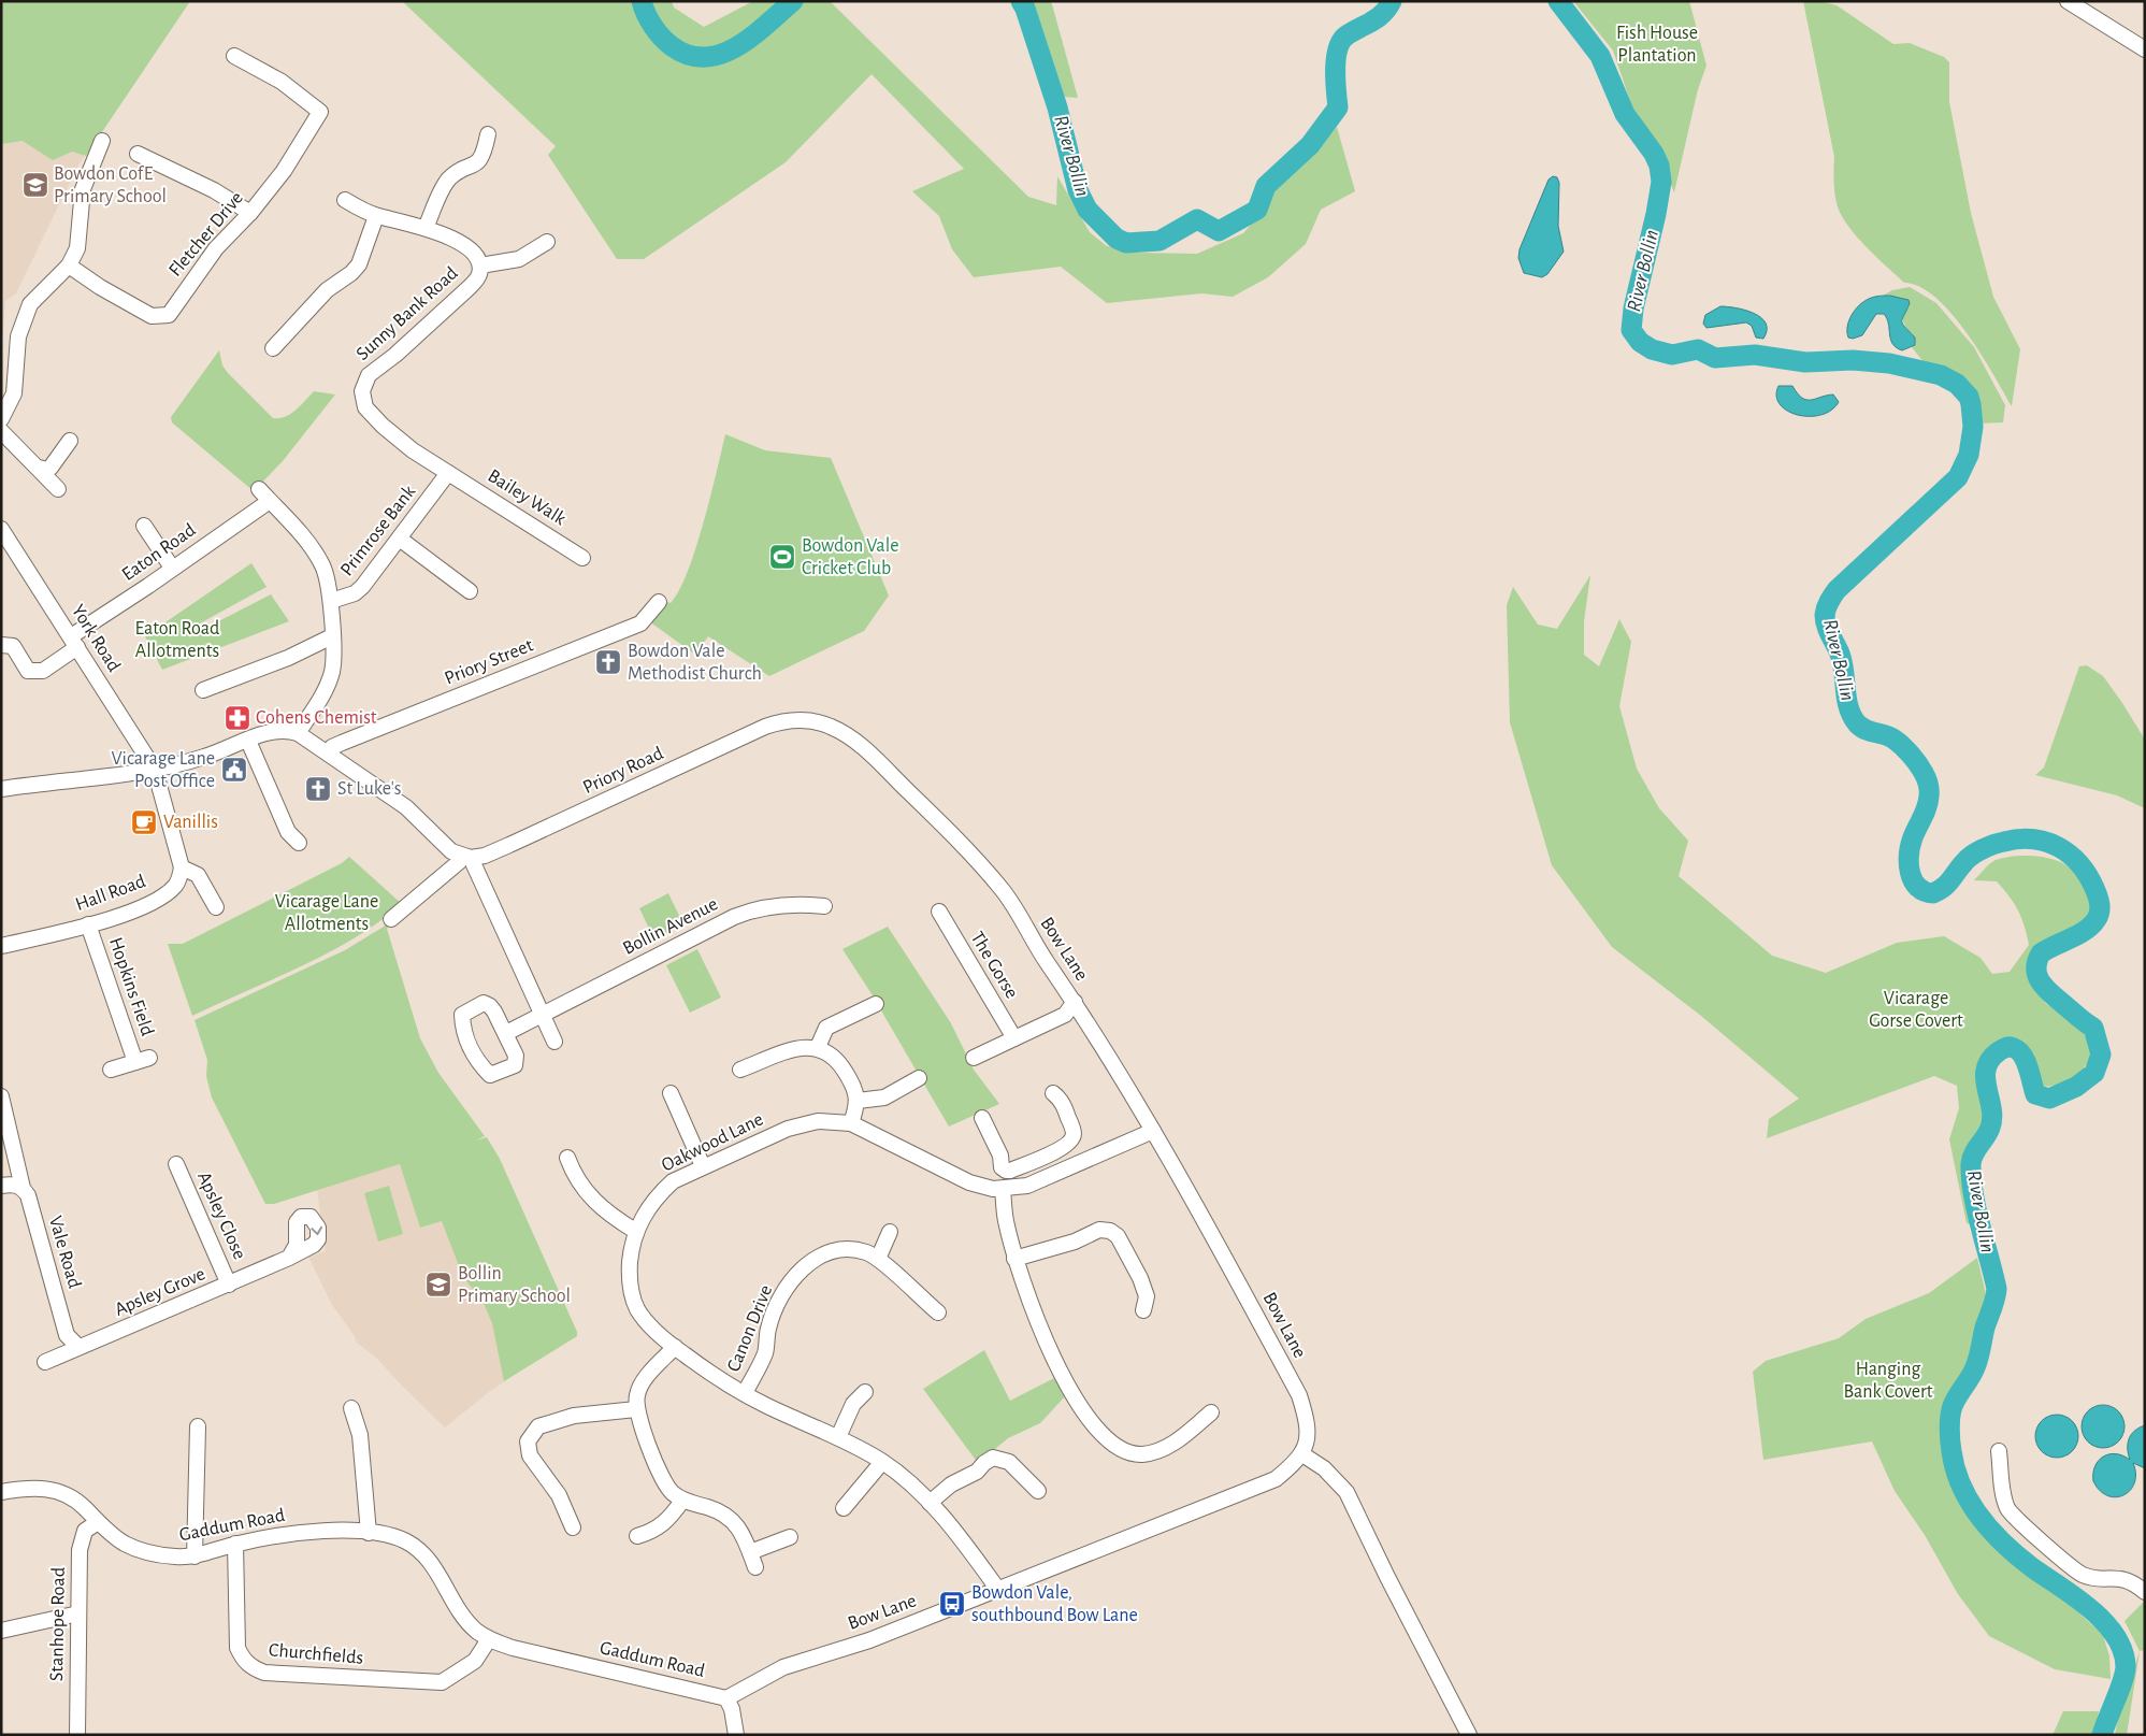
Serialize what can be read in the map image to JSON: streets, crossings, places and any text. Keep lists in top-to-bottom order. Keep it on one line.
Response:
{"streets":{"street":["Fletcher Drive","Sunny Bank Road","Bailey Walk","Primrose Bank","Eaton Road","York Road","Priory Street","Priory Road","Hall Road","Bollin Avenue","Bow Lane","The Gorse","Hopkins Field","Oakwood Lane","Apsley Close","Vale Road","Apsley Grove","Canon Drive","Gaddum Road","Stanhope Road","Churchfields"]},"crossings":[["Sunny Bank Road","Bailey Walk"],["Sunny Bank Road","Primrose Bank"],["Bailey Walk","Primrose Bank"],["Primrose Bank","Eaton Road"],["Eaton Road","York Road"],["Priory Road","Bow Lane"],["Hall Road","Hopkins Field"],["Bow Lane","Oakwood Lane"],["Bow Lane","Gaddum Road"],["Oakwood Lane","Canon Drive"],["Apsley Close","Apsley Grove"],["Vale Road","Apsley Grove"],["Gaddum Road","Stanhope Road"],["Gaddum Road","Churchfields"]],"water":["River Bollin"],"parks":["Fish House Plantation","Eaton Road Allotments","Vicarage Lane Allotments","Vicarage Gorse Covert","Hanging Bank Covert"],"places":{"school or university":["Bowdon CofE Primary School","Bollin Primary School"],"sports":["Bowdon Vale Cricket Club"],"church":["Bowdon Vale Methodist Church","St Luke's"],"pharmacy":["Cohens Chemist"],"public building":["Vicarage Lane Post Office"],"cafe":["Vanillis"],"bus stop":["Bowdon Vale, southbound Bow Lane"]}}
